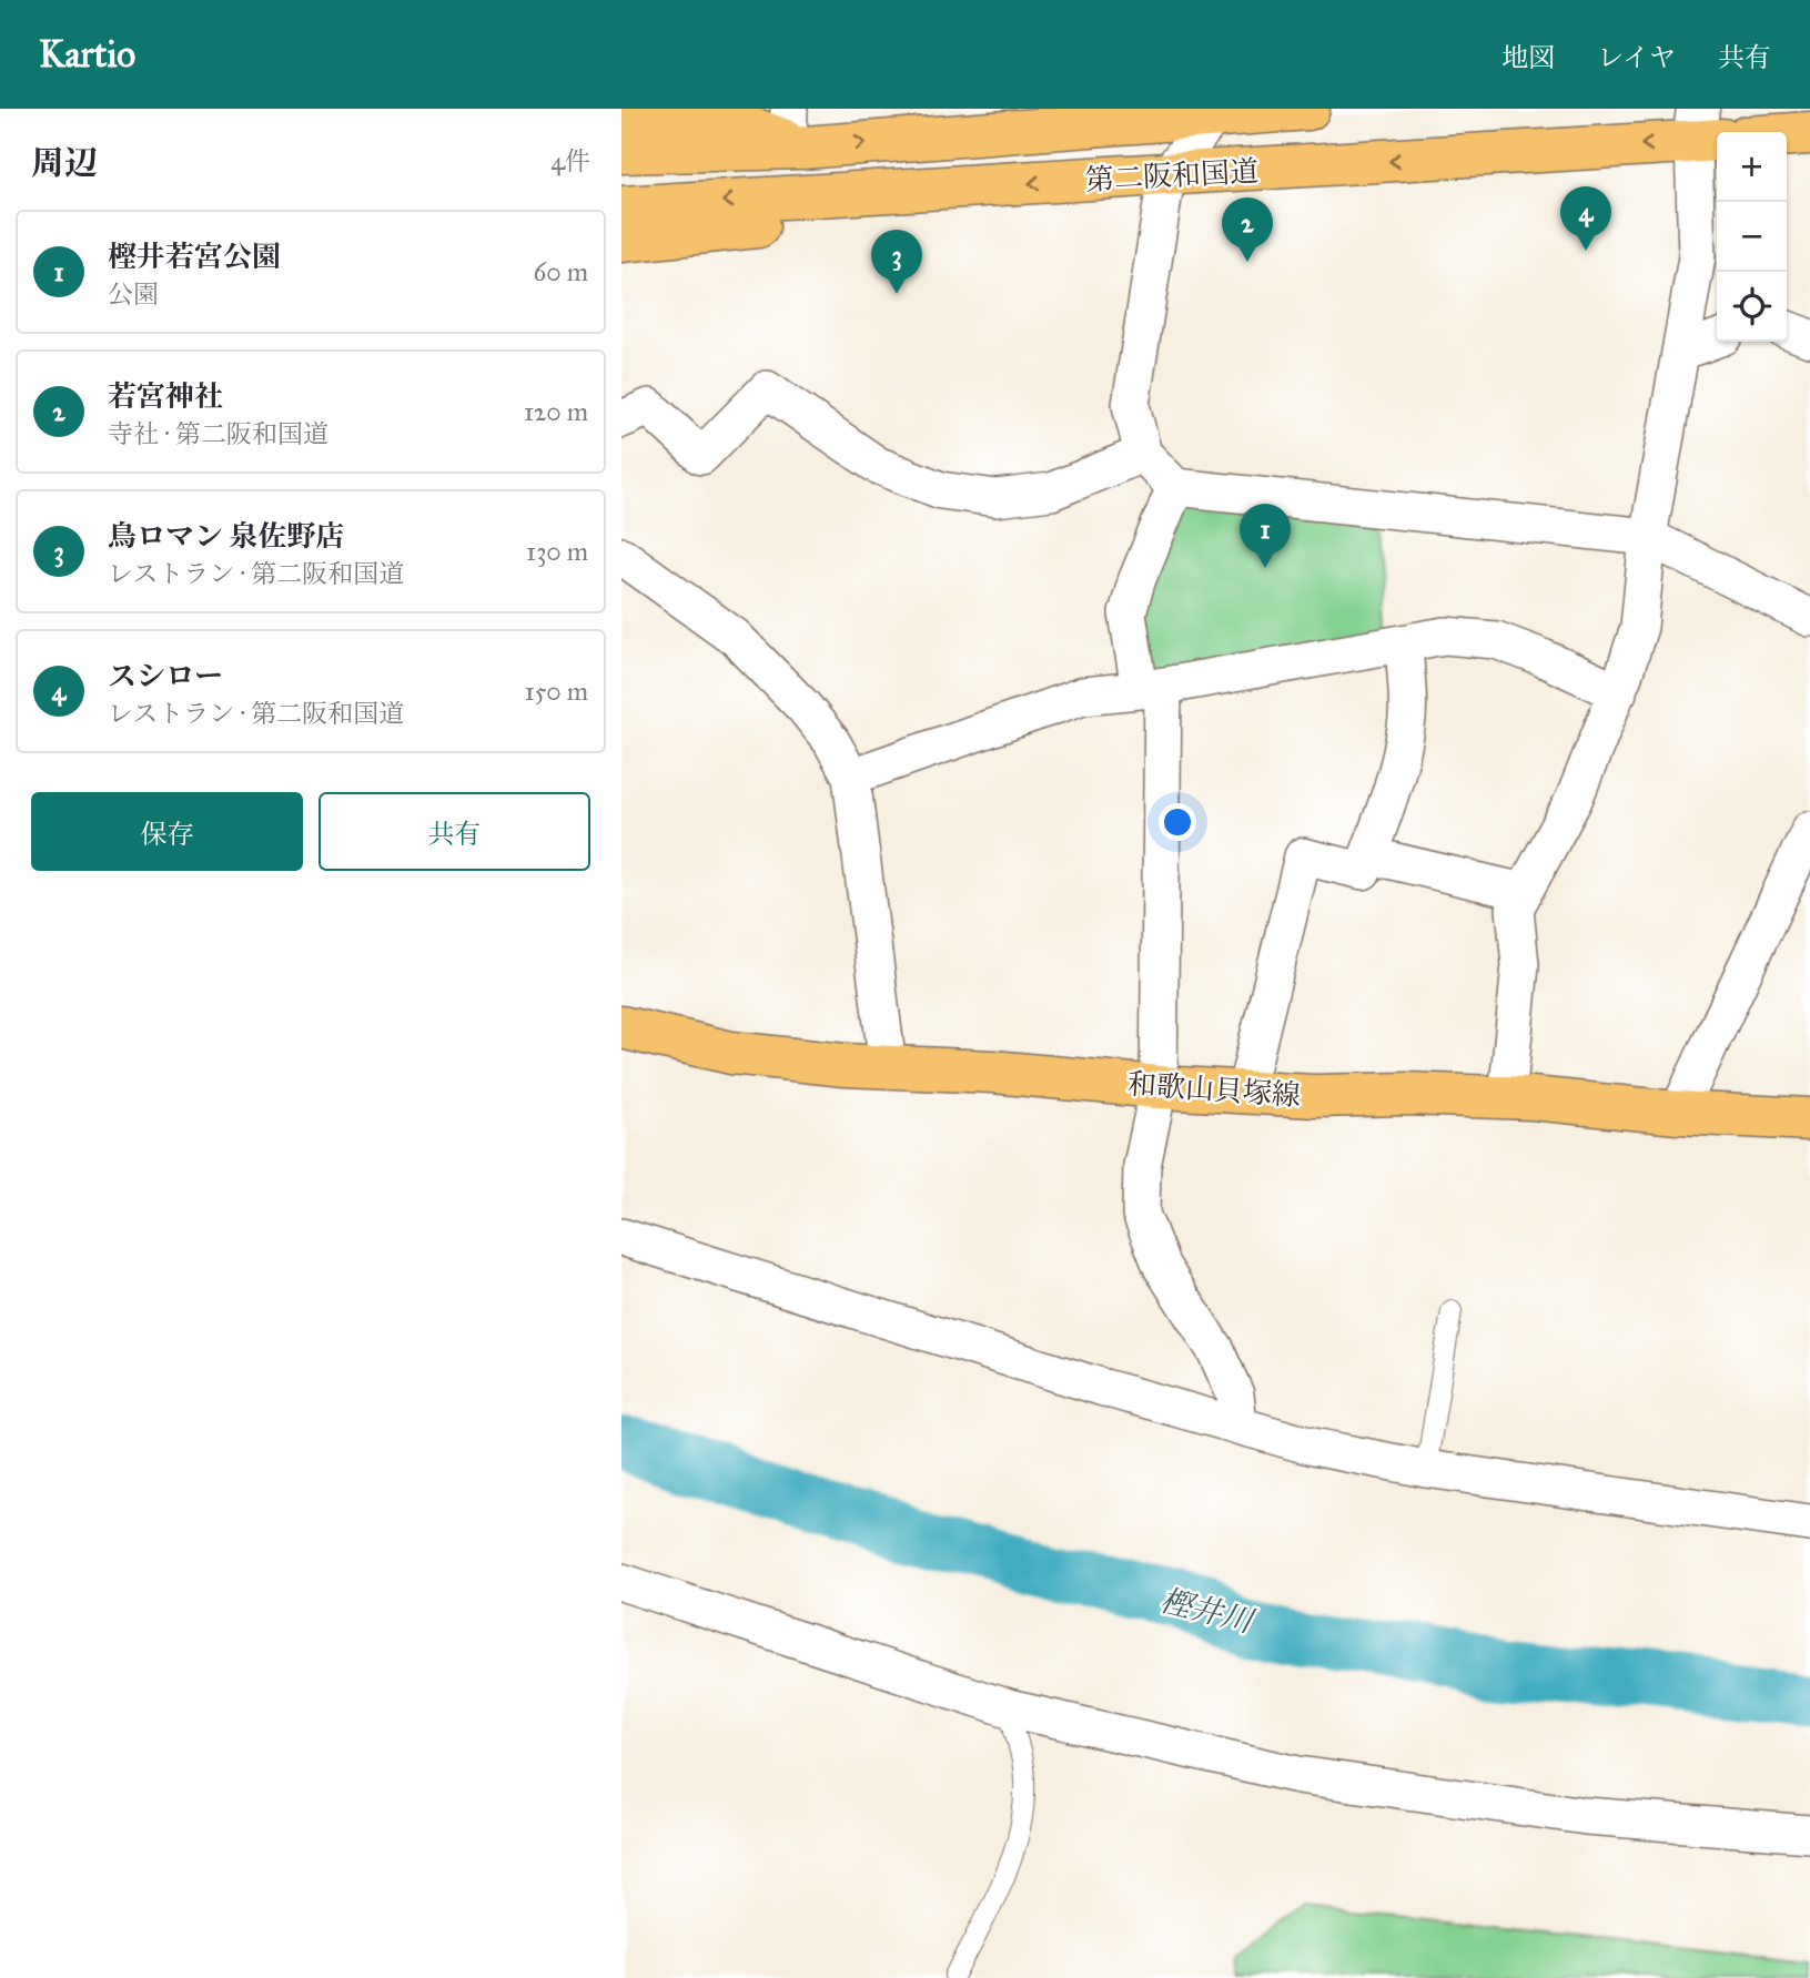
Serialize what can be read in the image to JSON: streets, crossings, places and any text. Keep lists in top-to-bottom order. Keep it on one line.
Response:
{"streets":{"main road":["第二阪和国道","和歌山貝塚線"]},"water":["樫井川"],"page":{"header":"Kartio","nav":["地図","レイヤ","共有"],"heading":["周辺","4件"],"map_buttons":["+","−"],"pins":["4","2","3","1"],"list":[{"mark":"1","name":"樫井若宮公園","note":"公園","value":"60 m"},{"mark":"2","name":"若宮神社","note":"寺社 · 第二阪和国道","value":"120 m"},{"mark":"3","name":"鳥ロマン 泉佐野店","note":"レストラン · 第二阪和国道","value":"130 m"},{"mark":"4","name":"スシロー","note":"レストラン · 第二阪和国道","value":"150 m"}],"buttons":["保存","共有"]}}
